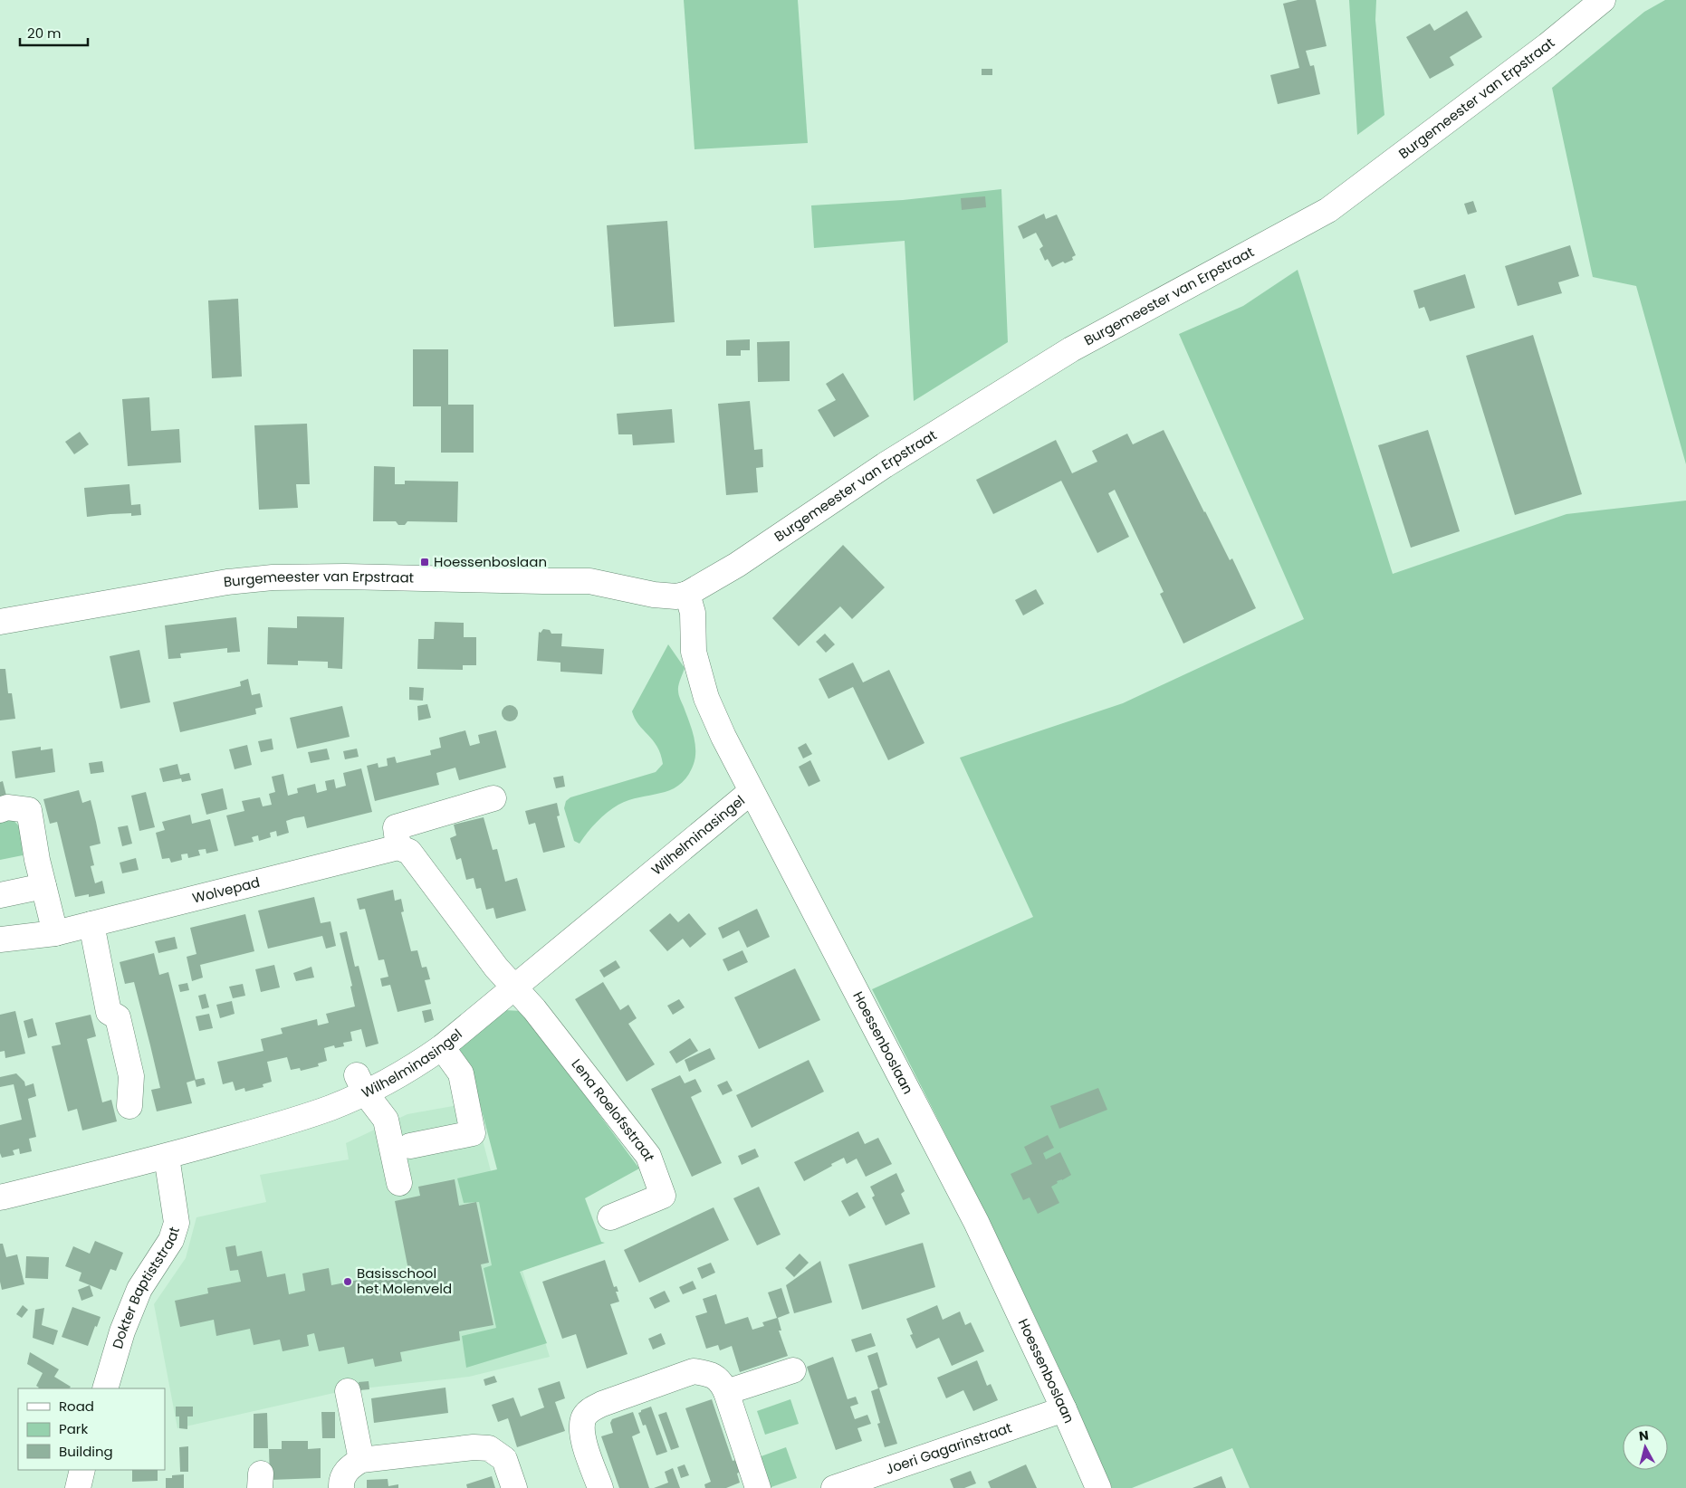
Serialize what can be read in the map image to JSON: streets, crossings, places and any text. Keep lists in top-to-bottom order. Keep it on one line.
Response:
{"streets":{"street":["Burgemeester van Erpstraat","Wilhelminasingel","Wolvepad","Hoessenboslaan","Lena Roelofsstraat","Dokter Baptiststraat","Joeri Gagarinstraat"]},"crossings":[["Burgemeester van Erpstraat","Hoessenboslaan"],["Wilhelminasingel","Hoessenboslaan"],["Wilhelminasingel","Lena Roelofsstraat"],["Wilhelminasingel","Dokter Baptiststraat"],["Hoessenboslaan","Joeri Gagarinstraat"]],"places":{"transit":["Hoessenboslaan"],"other":["Basisschool het Molenveld"]},"legend":["Road","Park","Building"],"scale_bar":"20 m","north":"top"}
